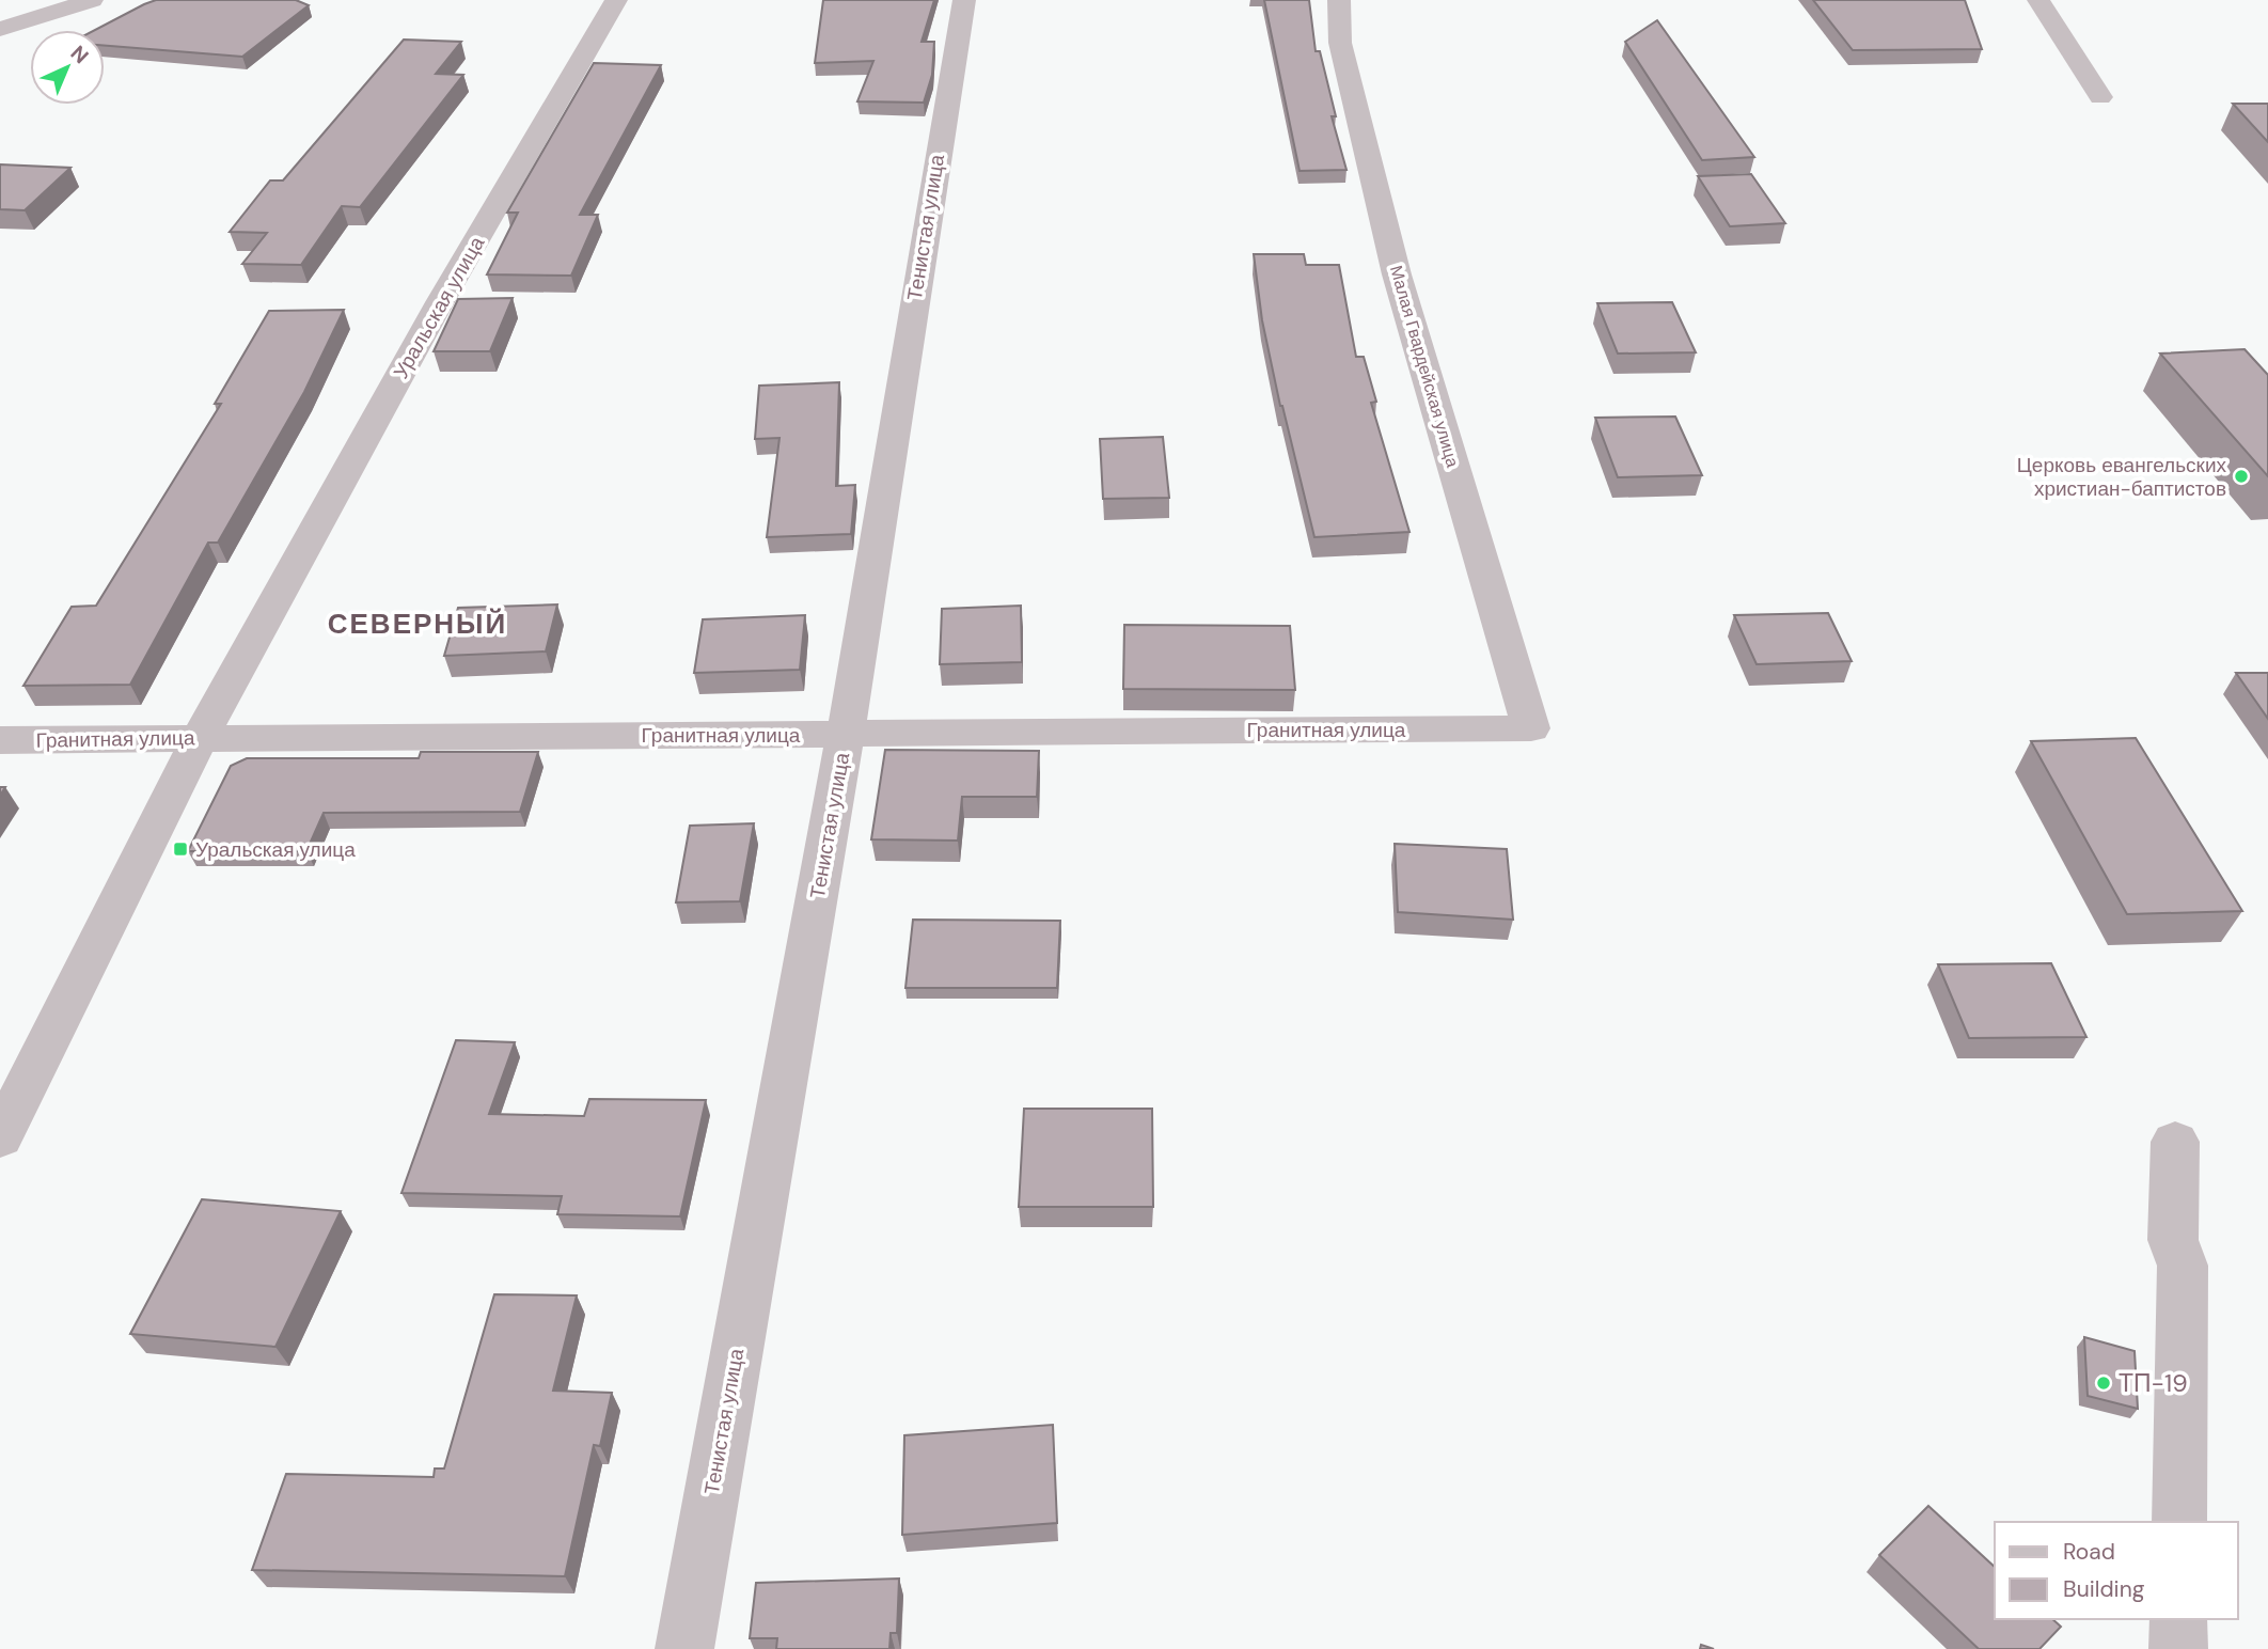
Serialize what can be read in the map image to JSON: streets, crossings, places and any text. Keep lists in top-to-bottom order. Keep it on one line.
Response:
{"streets":{"street":["Тенистая улица","Уральская улица","Малая Гвардейская улица","Гранитная улица"]},"crossings":[["Тенистая улица","Гранитная улица"],["Уральская улица","Гранитная улица"],["Малая Гвардейская улица","Гранитная улица"]],"districts":["СЕВЕРНЫЙ"],"places":{"other":["Церковь евангельских христиан-баптистов","ТП-19"],"transit":["Уральская улица"]},"legend":["Road","Building"],"north":"top right"}
